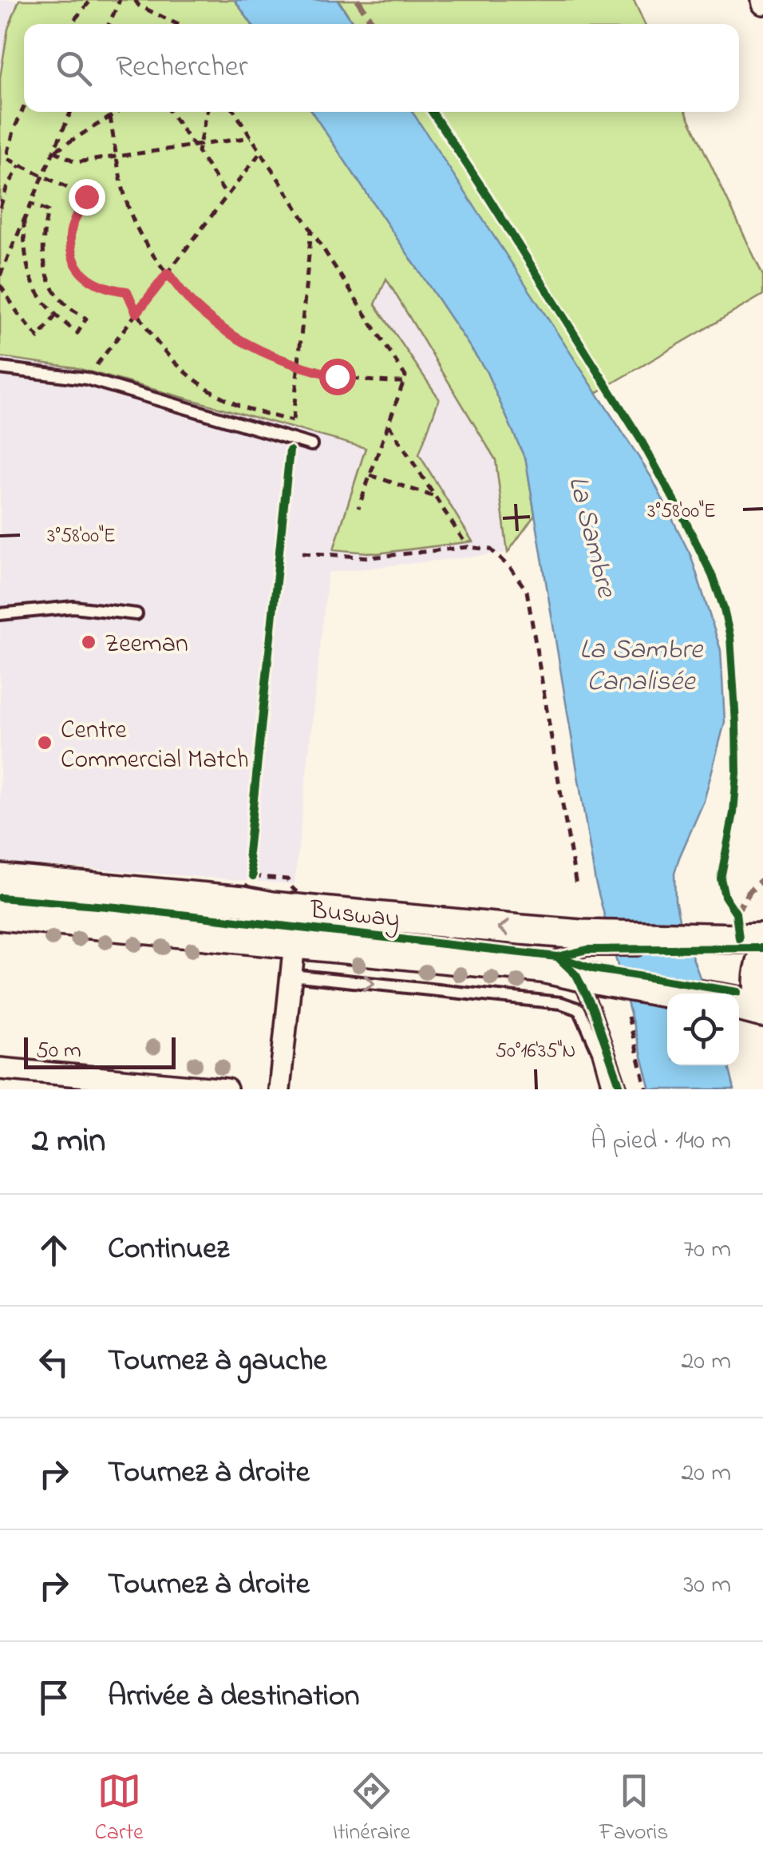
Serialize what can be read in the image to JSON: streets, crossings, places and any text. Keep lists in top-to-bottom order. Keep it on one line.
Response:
{"streets":{"lane":["Busway"]},"water":["La Sambre","La Sambre Canalisée"],"places":["Zeeman","Centre Commercial Match"],"scale_bar":"50 m","page":{"search":"Rechercher","scale":"50 m","heading":["2 min","À pied · 140 m"],"list":[["Continuez","70 m"],["Tournez à gauche","20 m"],["Tournez à droite","20 m"],["Tournez à droite","30 m"],"Arrivée à destination"],"nav":["Carte","Itinéraire","Favoris"]},"coordinates":["3°58'00\"E","50°16'35\"N"]}
